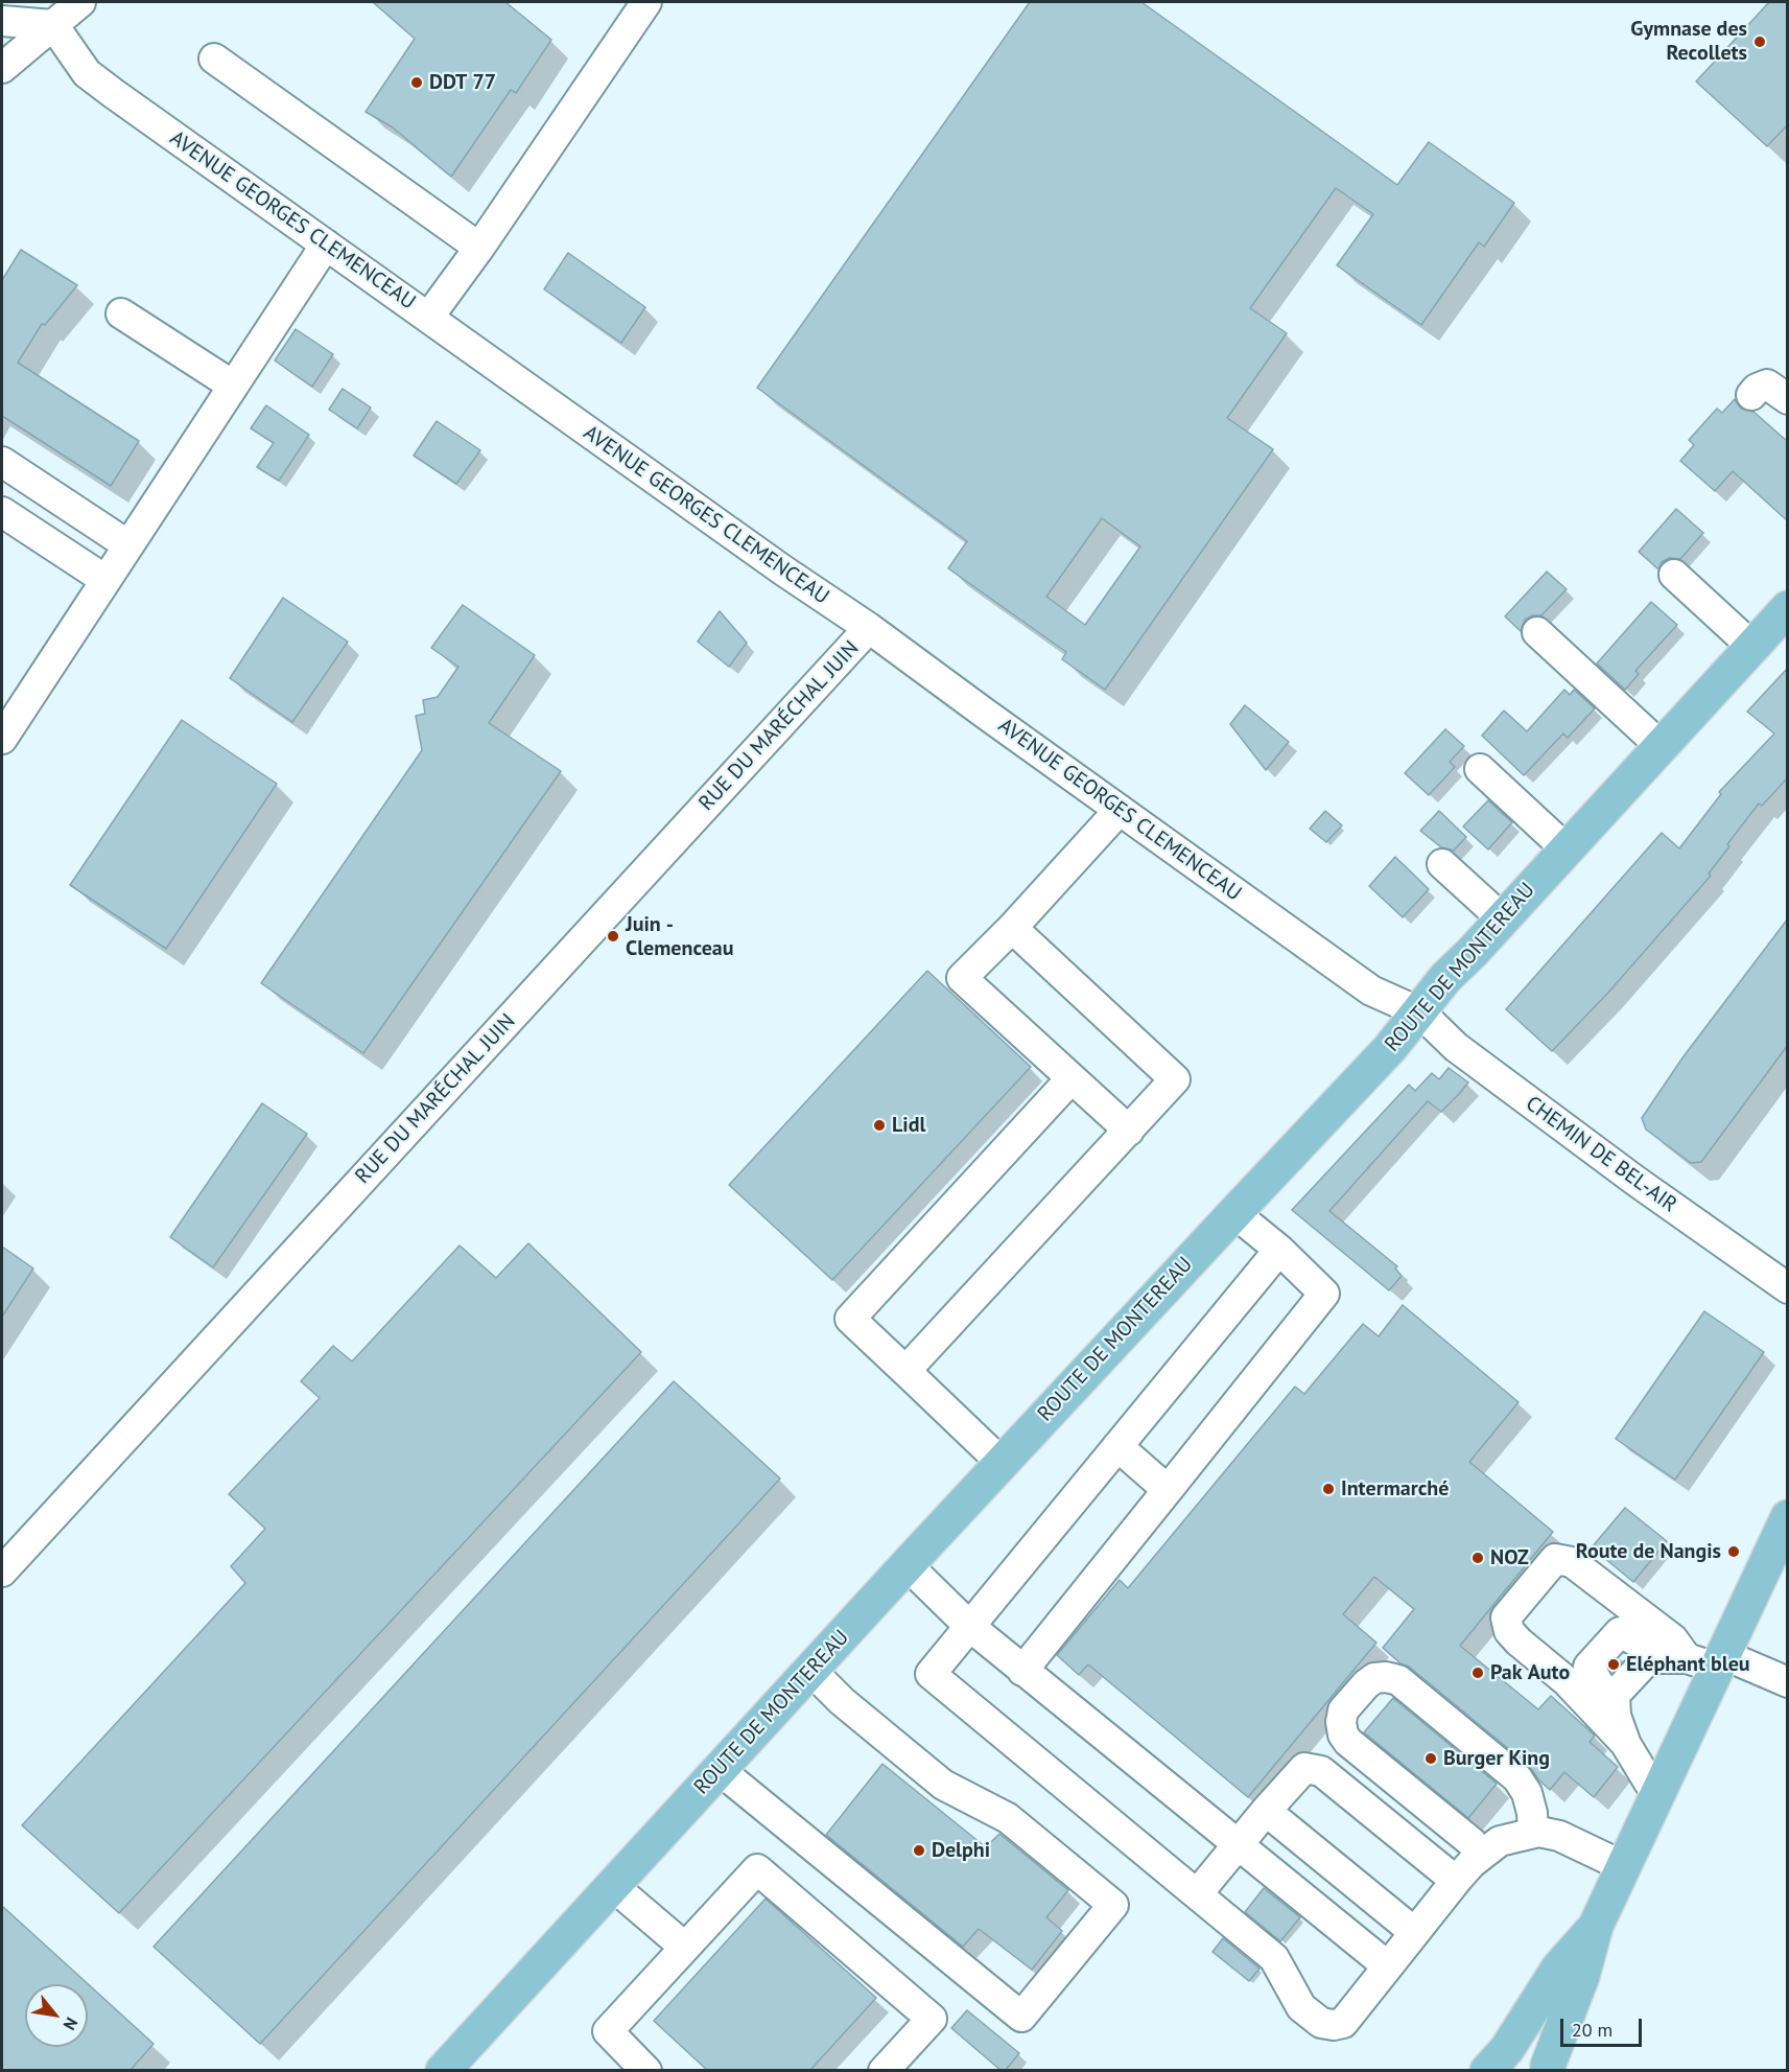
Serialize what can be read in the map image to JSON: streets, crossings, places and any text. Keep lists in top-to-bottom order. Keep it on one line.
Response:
{"streets":{"main road":["ROUTE DE MONTEREAU"],"street":["AVENUE GEORGES CLEMENCEAU","RUE DU MARÉCHAL JUIN","CHEMIN DE BEL-AIR"]},"crossings":[["AVENUE GEORGES CLEMENCEAU","RUE DU MARÉCHAL JUIN"],["AVENUE GEORGES CLEMENCEAU","ROUTE DE MONTEREAU"],["AVENUE GEORGES CLEMENCEAU","CHEMIN DE BEL-AIR"],["ROUTE DE MONTEREAU","CHEMIN DE BEL-AIR"]],"places":["Gymnase des Recollets","DDT 77","Juin - Clemenceau","Lidl","Intermarché","Route de Nangis","NOZ","Eléphant bleu","Pak Auto","Burger King","Delphi"],"scale_bar":"20 m","north":"bottom right"}
